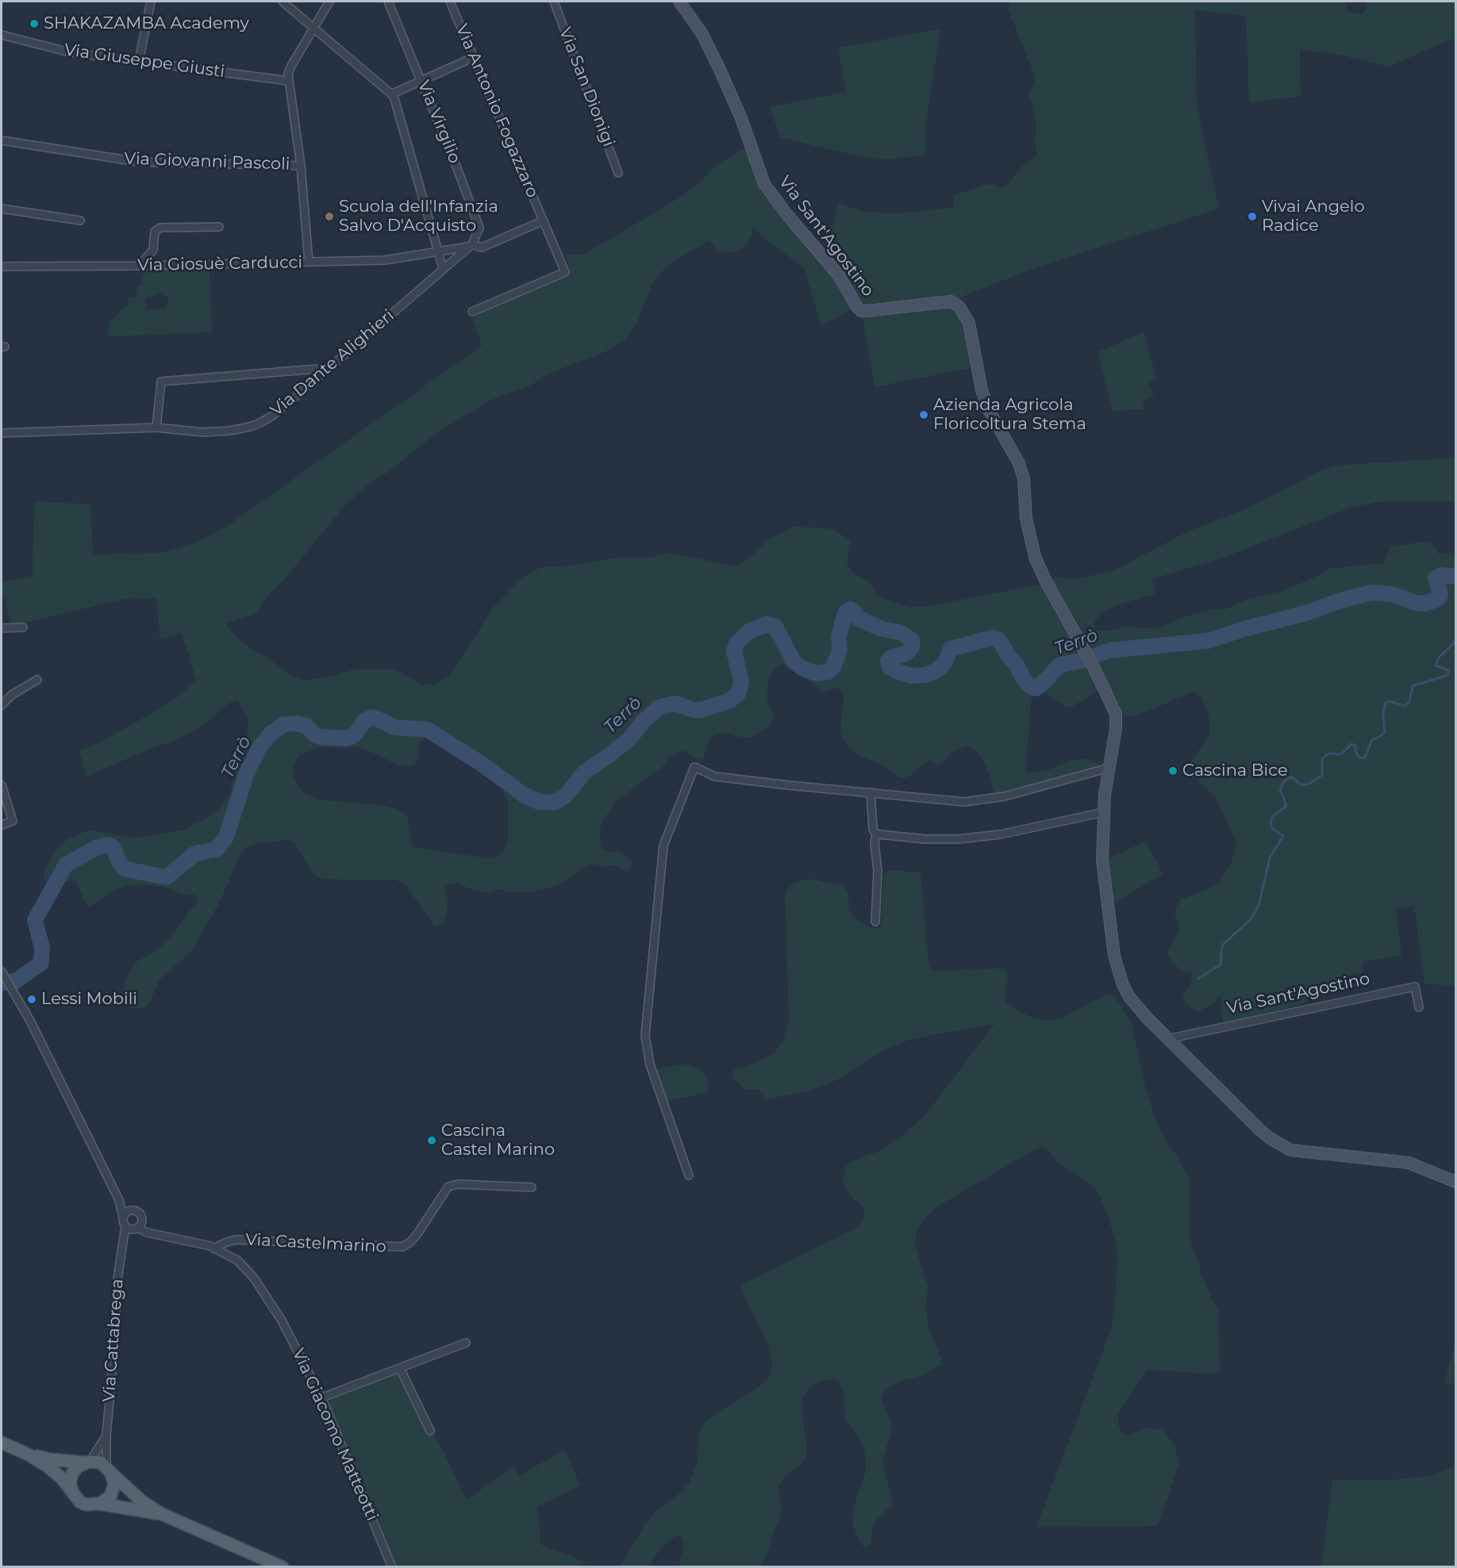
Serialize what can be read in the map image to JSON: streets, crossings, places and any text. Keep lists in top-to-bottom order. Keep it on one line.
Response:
{"streets":{"street":["Via Giuseppe Giusti","Via San Dionigi","Via Antonio Fogazzaro","Via Virgilio","Via Giovanni Pascoli","Via Sant'Agostino","Via Giosuè Carducci","Via Dante Alighieri","Via Castelmarino","Via Cattabrega","Via Giacomo Matteotti"]},"crossings":[["Via Virgilio","Via Giosuè Carducci"],["Via Virgilio","Via Dante Alighieri"],["Via Giosuè Carducci","Via Dante Alighieri"],["Via Castelmarino","Via Giacomo Matteotti"],["Via Cattabrega","Via Giacomo Matteotti"]],"water":["Terrò"],"places":["SHAKAZAMBA Academy","Scuola dell'Infanzia Salvo D'Acquisto","Vivai Angelo Radice","Azienda Agricola Floricoltura Stema","Cascina Bice","Lessi Mobili","Cascina Castel Marino"]}
